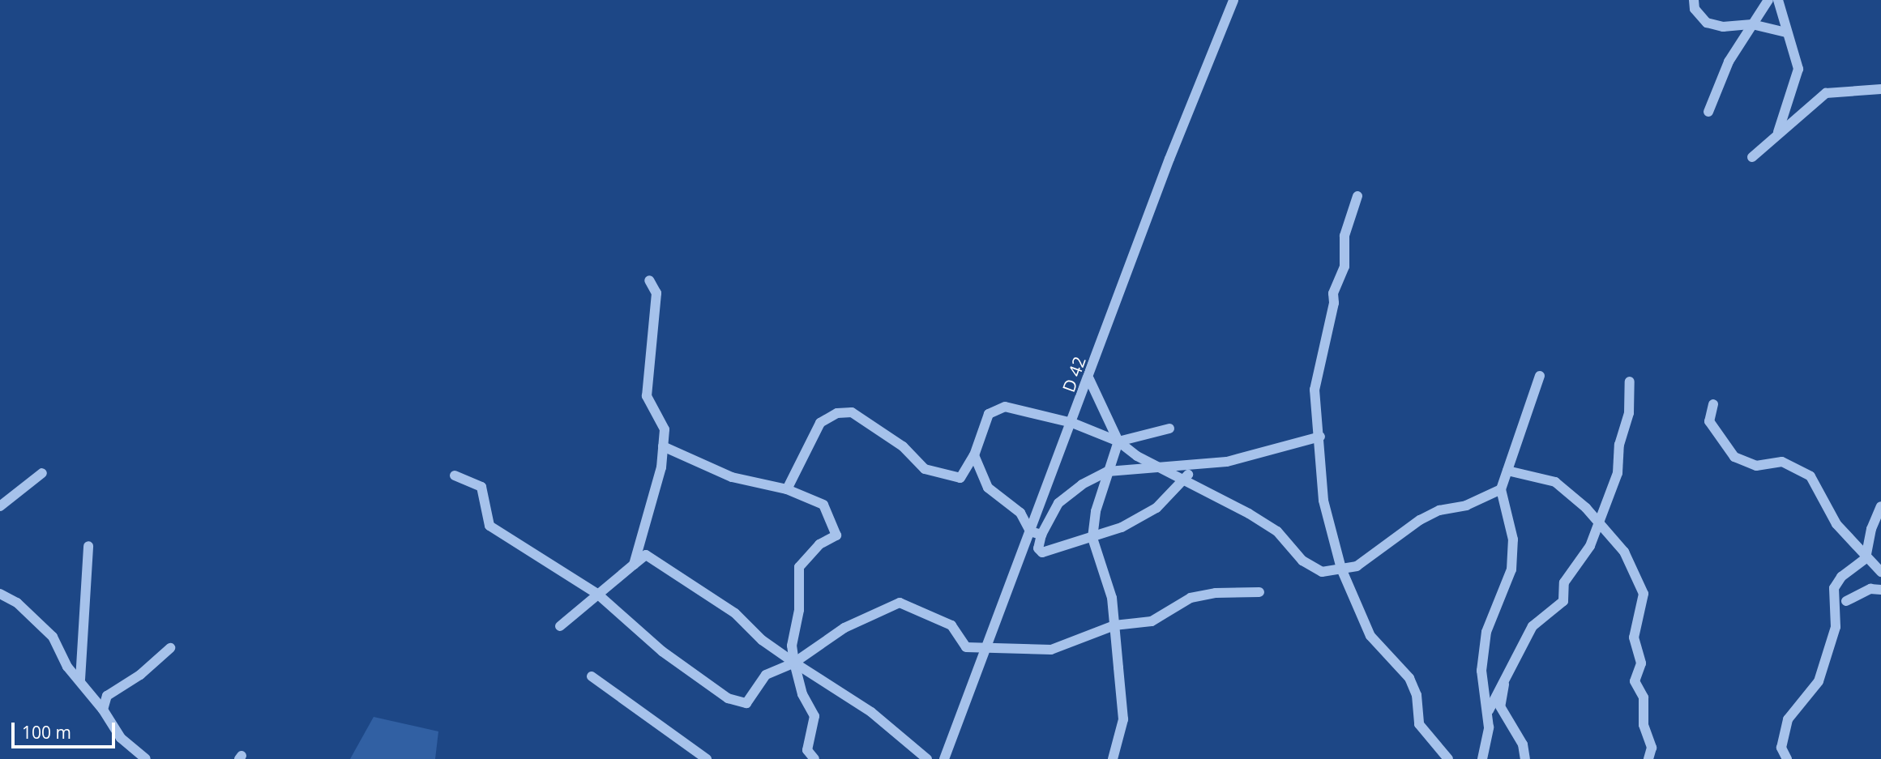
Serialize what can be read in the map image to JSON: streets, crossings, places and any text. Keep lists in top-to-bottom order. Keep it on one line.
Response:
{"streets":{"street":["D 42"]},"scale_bar":"100 m"}
